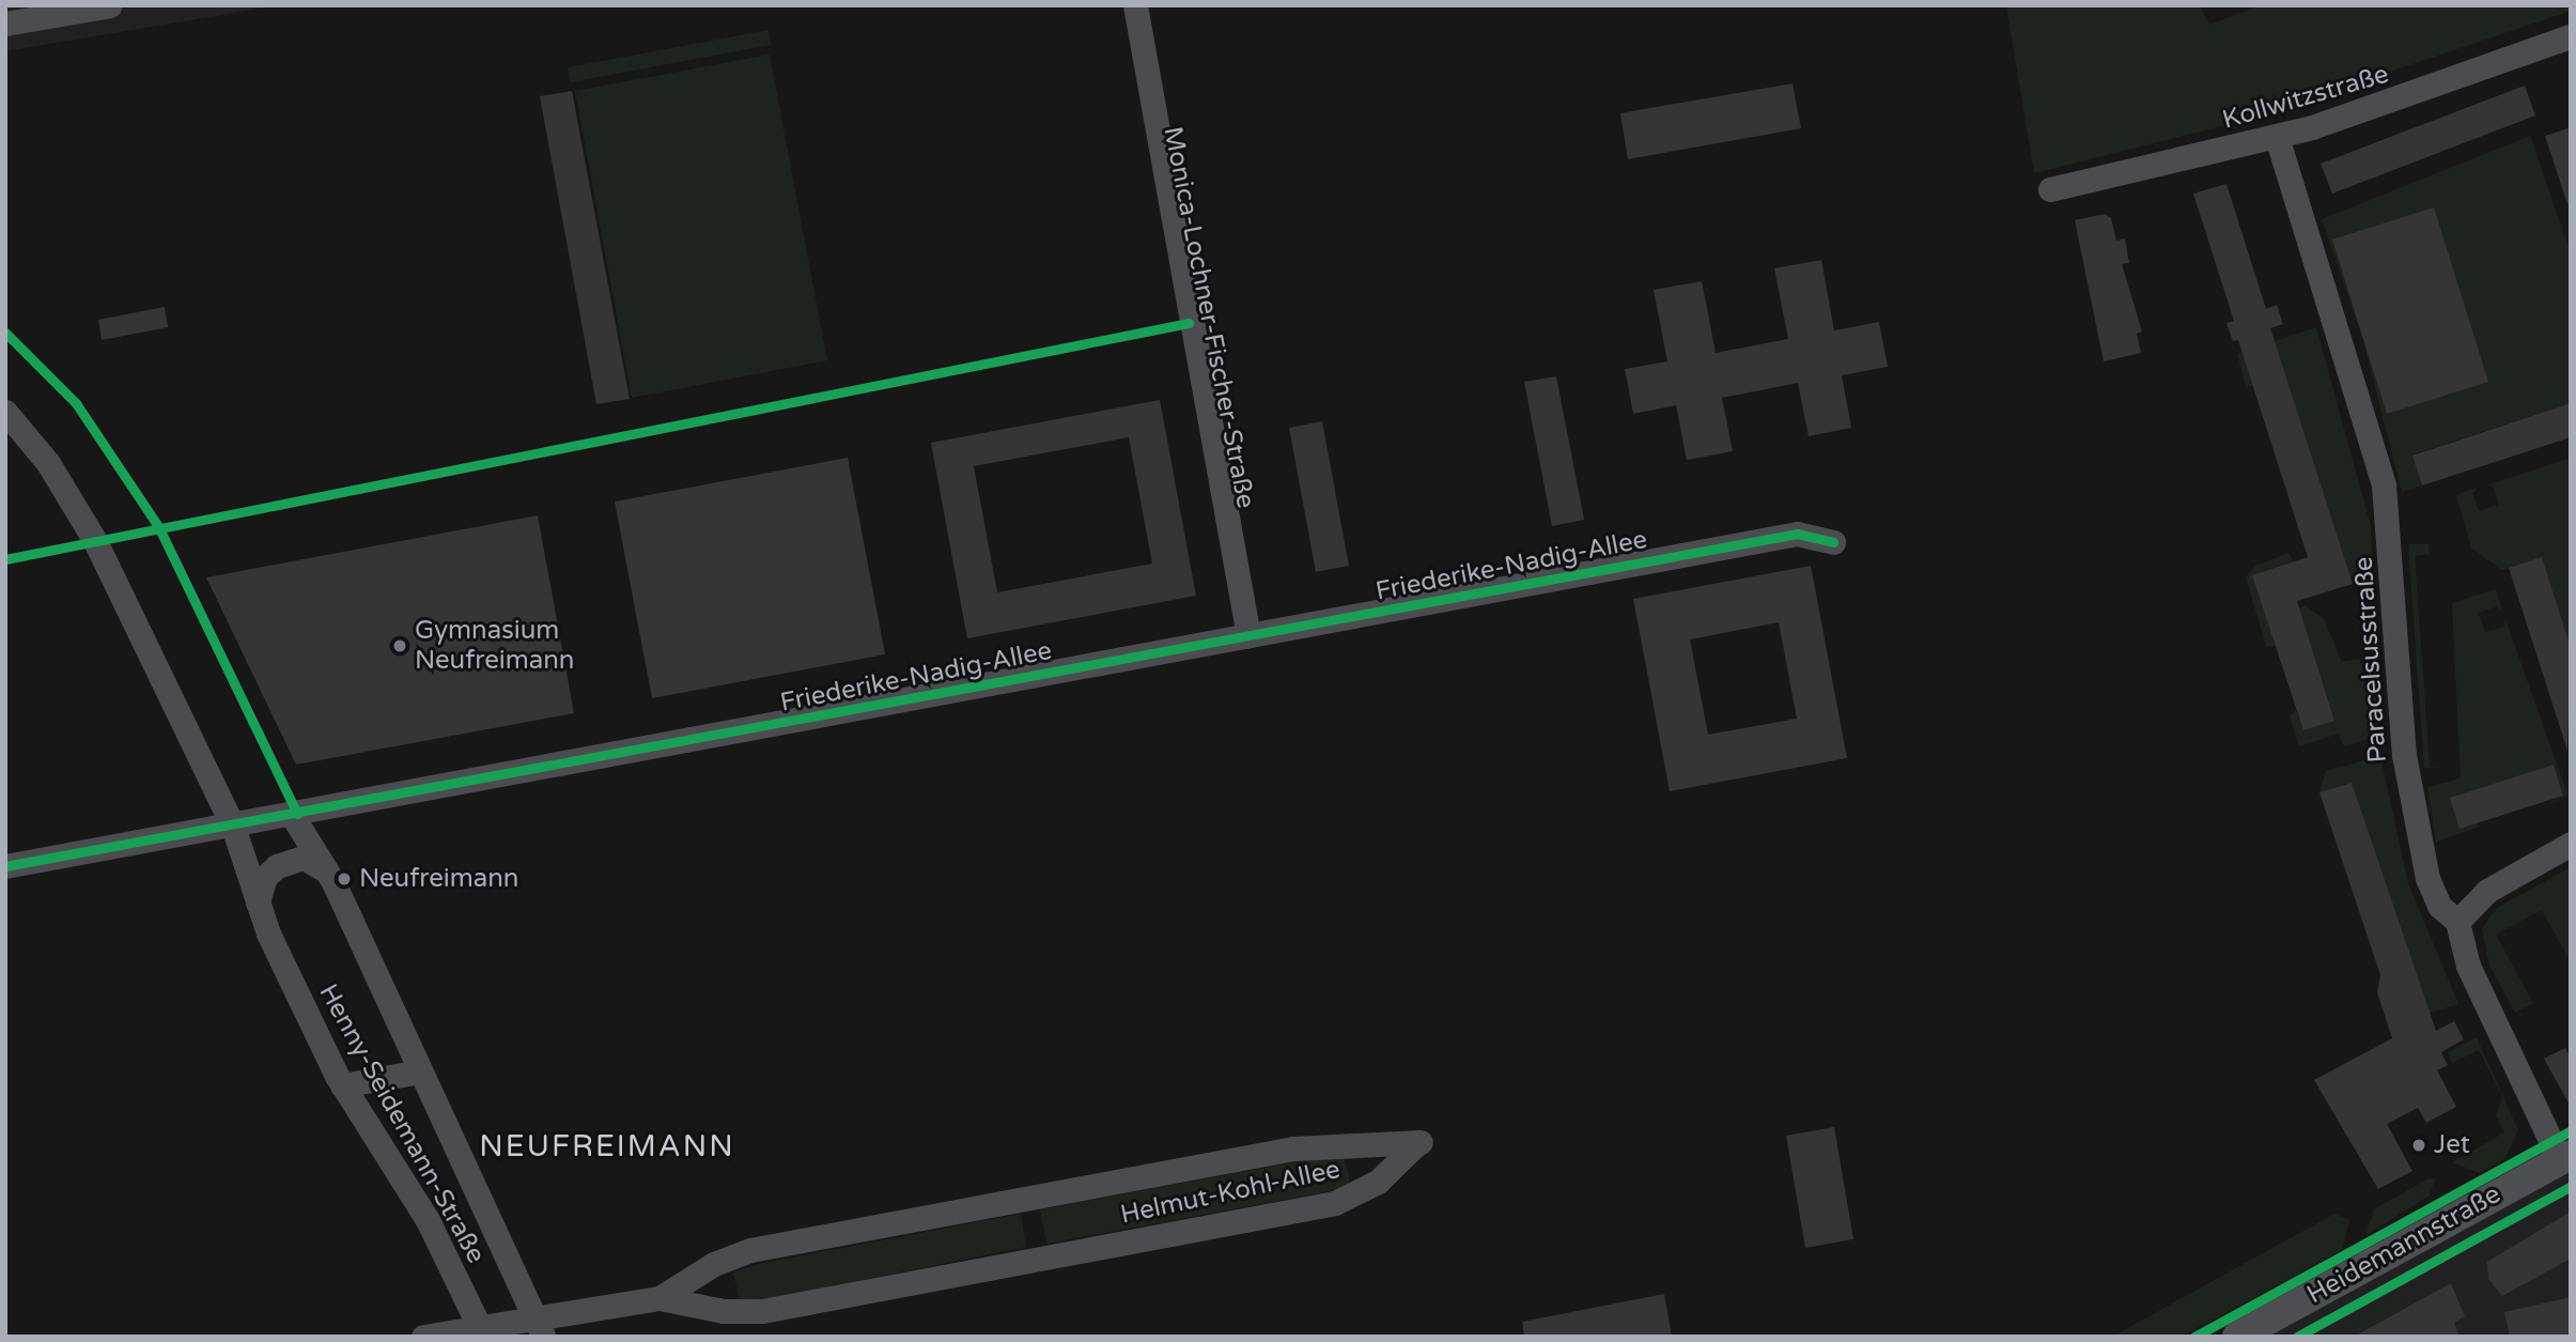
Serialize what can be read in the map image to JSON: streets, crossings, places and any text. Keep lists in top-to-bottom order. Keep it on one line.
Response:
{"streets":{"main road":["Heidemannstraße"],"street":["Kollwitzstraße","Monica-Lochner-Fischer-Straße","Friederike-Nadig-Allee","Paracelsusstraße","Henny-Seidemann-Straße","Helmut-Kohl-Allee"]},"crossings":[["Kollwitzstraße","Paracelsusstraße"],["Monica-Lochner-Fischer-Straße","Friederike-Nadig-Allee"],["Friederike-Nadig-Allee","Henny-Seidemann-Straße"],["Paracelsusstraße","Heidemannstraße"],["Henny-Seidemann-Straße","Helmut-Kohl-Allee"]],"districts":["NEUFREIMANN"],"places":["Gymnasium Neufreimann","Neufreimann","Jet"]}
